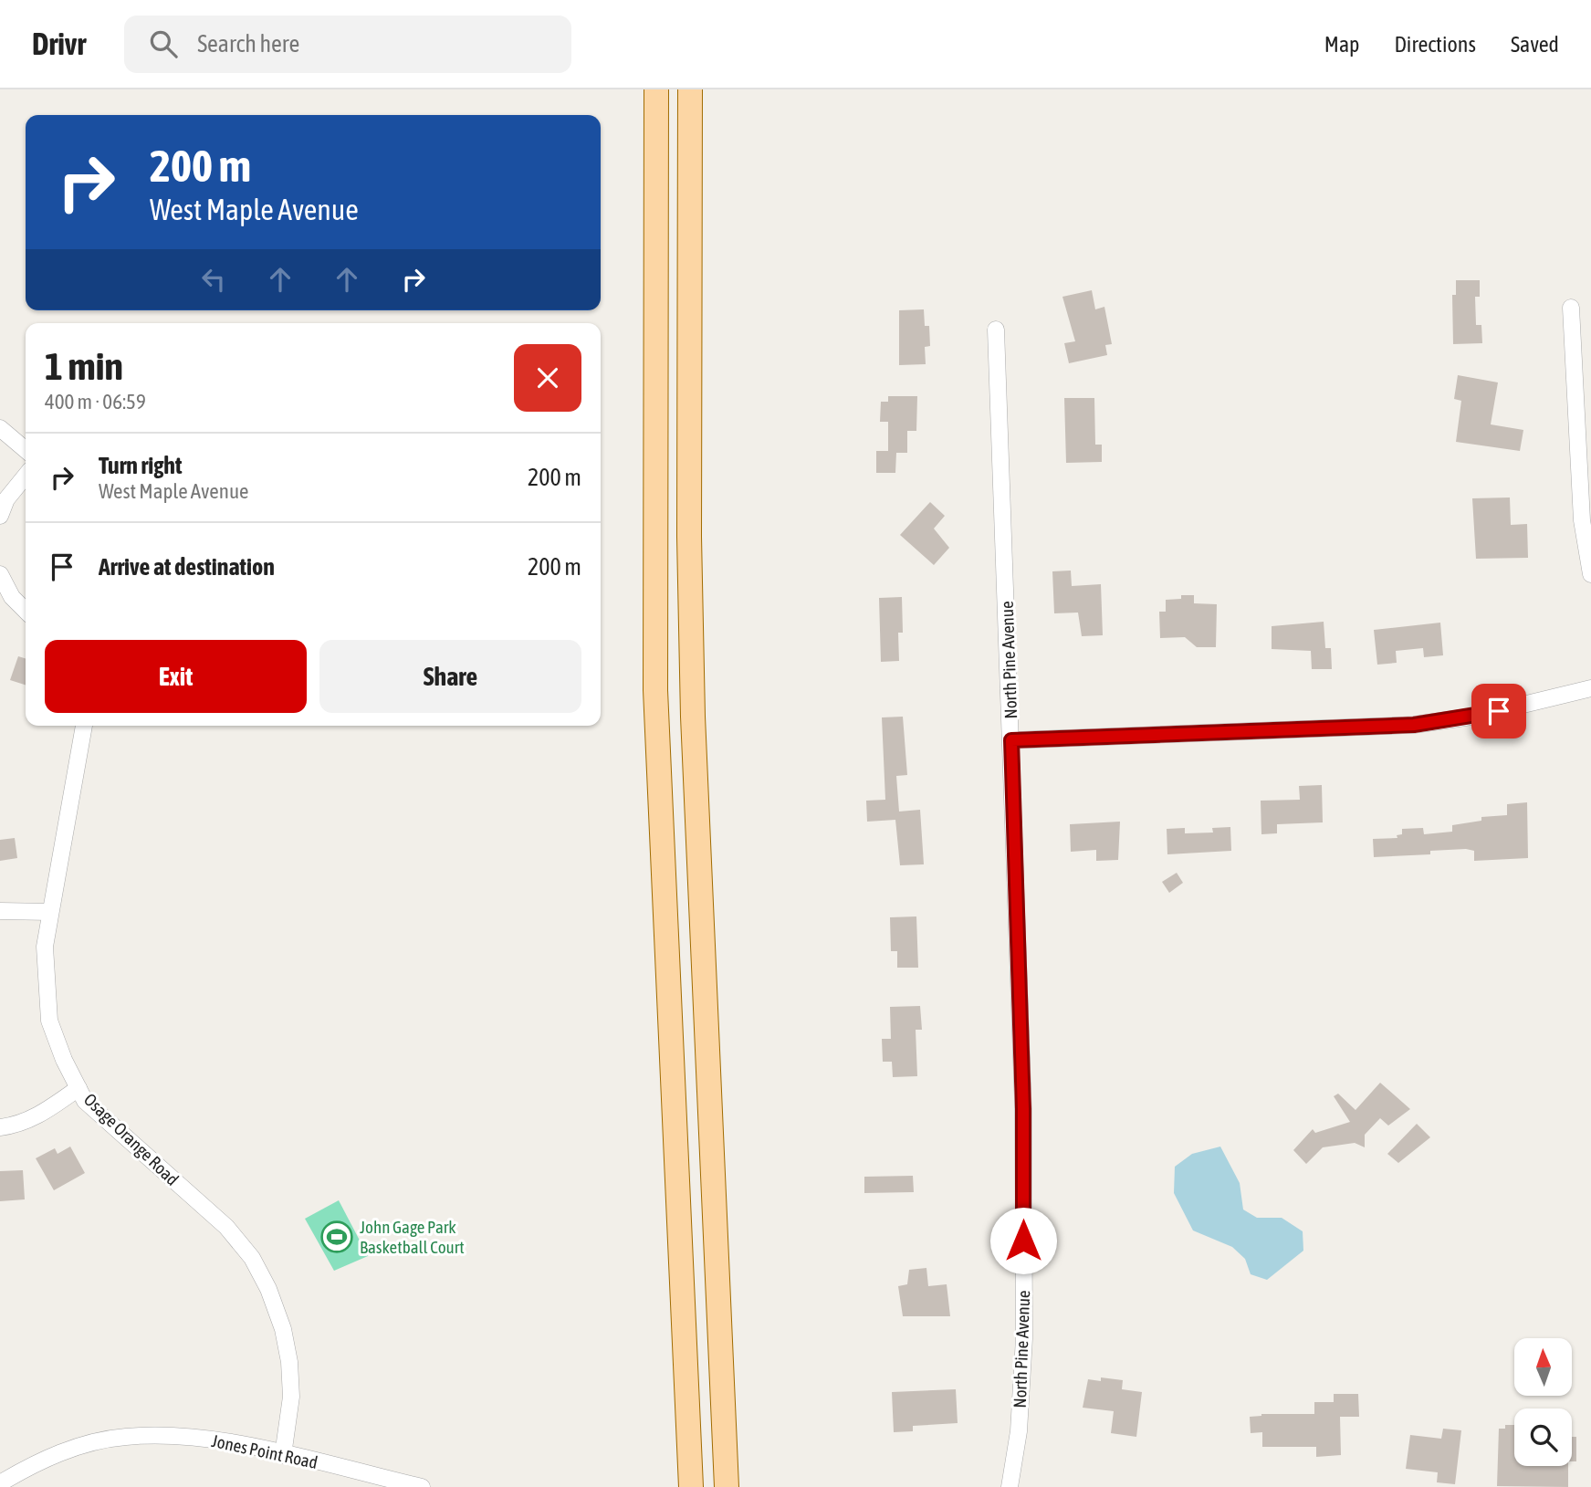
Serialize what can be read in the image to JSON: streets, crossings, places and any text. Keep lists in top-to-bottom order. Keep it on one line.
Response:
{"streets":{"street":["North Pine Avenue","Osage Orange Road","Jones Point Road"]},"crossings":[["Osage Orange Road","Jones Point Road"]],"places":{"sports":["John Gage Park Basketball Court"]},"north":"top","page":{"header":"Drivr","search":"Search here","nav":["Map","Directions","Saved"],"turn":["200 m","West Maple Avenue"],"heading":["1 min","400 m · 06:59"],"list":[{"name":"Turn right","note":"West Maple Avenue","value":"200 m"},{"name":"Arrive at destination","value":"200 m"}],"buttons":["Exit","Share"]}}
